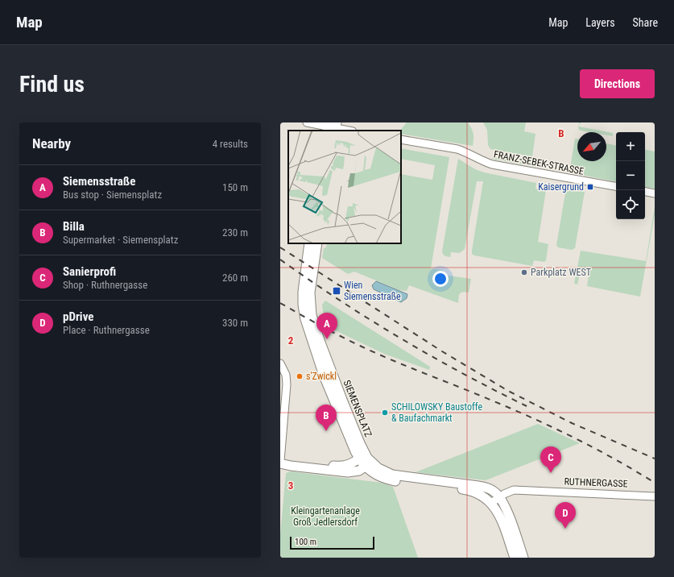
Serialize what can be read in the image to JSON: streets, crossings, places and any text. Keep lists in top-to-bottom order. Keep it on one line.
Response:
{"streets":{"main road":["SIEMENSPLATZ"],"street":["FRANZ-SEBEK-STRASSE","RUTHNERGASSE"]},"parks":["Kleingartenanlage Groß Jedlersdorf"],"places":{"transit":["Kaisergrund","Wien Siemensstraße"],"other":["Parkplatz WEST","s'Zwickl","SCHILOWSKY Baustoffe & Baufachmarkt"]},"scale_bar":"100 m","north":"bottom left","page":{"header":"Map","nav":["Map","Layers","Share"],"buttons":"Directions","title":"Find us","heading":["Nearby","4 results"],"map_buttons":["+","−"],"list":[{"mark":"A","name":"Siemensstraße","note":"Bus stop · Siemensplatz","value":"150 m"},{"mark":"B","name":"Billa","note":"Supermarket · Siemensplatz","value":"230 m"},{"mark":"C","name":"Sanierprofi","note":"Shop · Ruthnergasse","value":"260 m"},{"mark":"D","name":"pDrive","note":"Place · Ruthnergasse","value":"330 m"}],"pins":["A","B","C","D"],"scale":"100 m"},"grid":{"columns":["B"],"rows":["2","3"]}}
